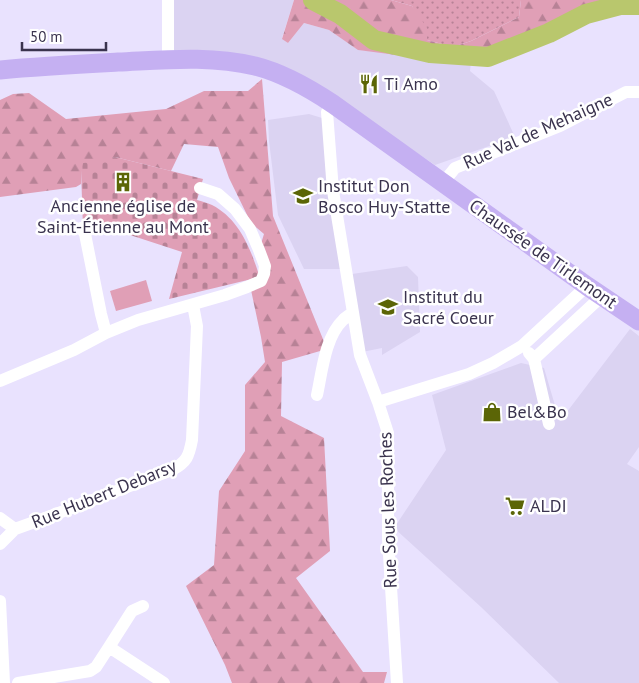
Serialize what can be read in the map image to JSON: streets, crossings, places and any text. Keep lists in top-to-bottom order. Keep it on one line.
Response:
{"streets":{"main road":["Chaussée de Tirlemont"],"street":["Rue Val de Mehaigne","Rue Hubert Debarsy","Rue Sous les Roches"]},"crossings":[["Rue Val de Mehaigne","Chaussée de Tirlemont"],["Chaussée de Tirlemont","Rue Sous les Roches"]],"places":{"restaurant":["Ti Amo"],"building":["Ancienne église de Saint-Étienne au Mont"],"school or university":["Institut Don Bosco Huy-Statte","Institut du Sacré Coeur"],"shop":["Bel&Bo"],"supermarket":["ALDI"]},"scale_bar":"50 m"}
